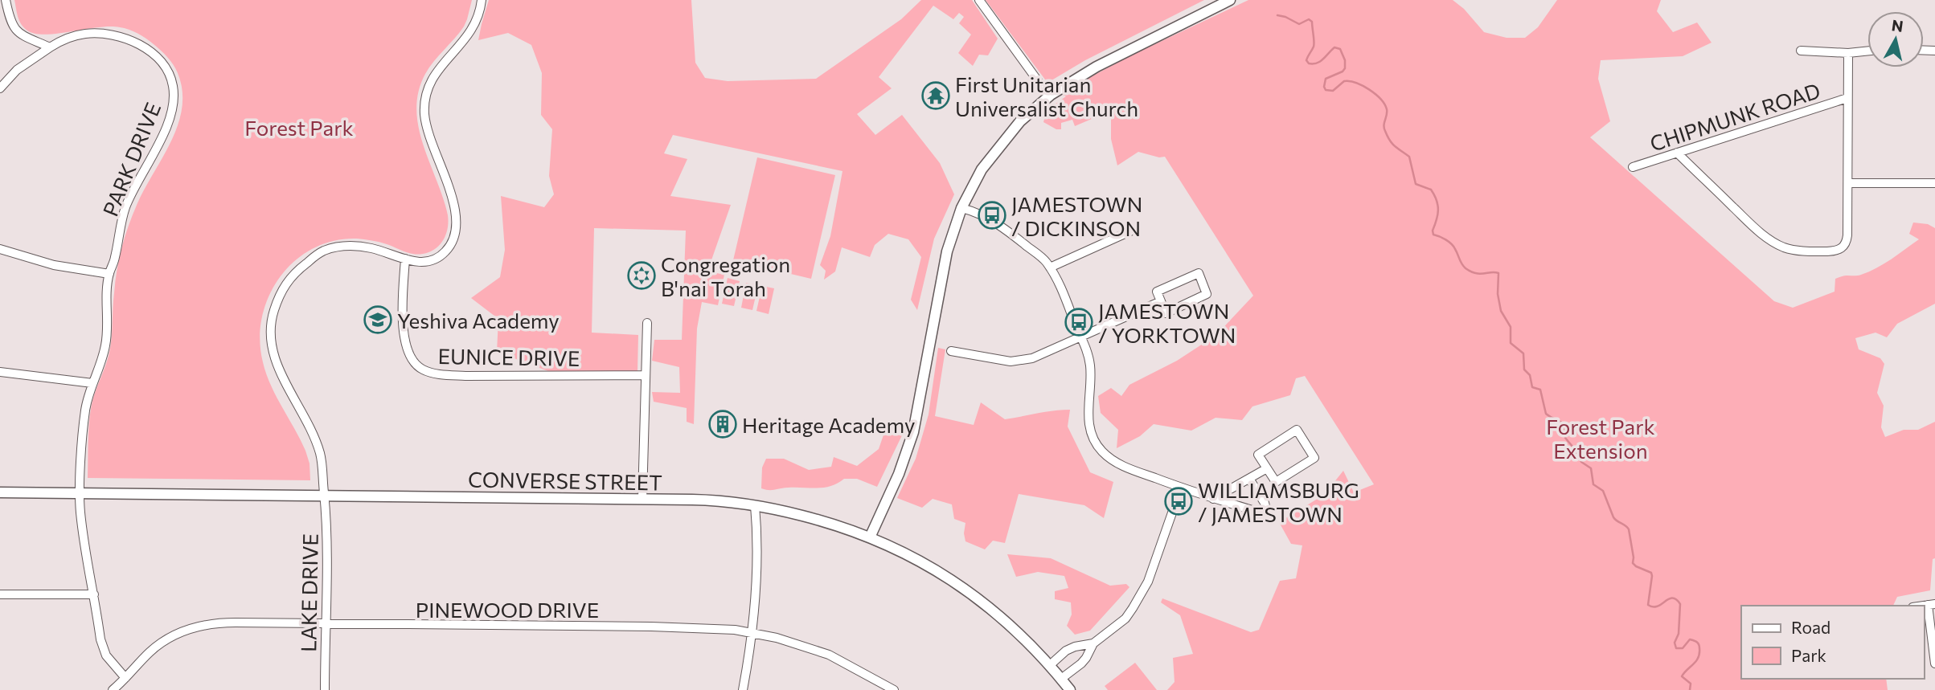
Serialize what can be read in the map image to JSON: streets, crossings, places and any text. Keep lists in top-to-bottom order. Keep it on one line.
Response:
{"streets":{"main road":["CONVERSE STREET"],"street":["CHIPMUNK ROAD","PARK DRIVE","EUNICE DRIVE","LAKE DRIVE","PINEWOOD DRIVE"]},"crossings":[["PARK DRIVE","CONVERSE STREET"],["PARK DRIVE","PINEWOOD DRIVE"],["EUNICE DRIVE","LAKE DRIVE"],["CONVERSE STREET","LAKE DRIVE"],["LAKE DRIVE","PINEWOOD DRIVE"]],"parks":["Forest Park","Forest Park Extension"],"places":{"temple":["First Unitarian Universalist Church"],"bus stop":["JAMESTOWN / DICKINSON","JAMESTOWN / YORKTOWN","WILLIAMSBURG / JAMESTOWN"],"synagogue":["Congregation B'nai Torah"],"school or university":["Yeshiva Academy"],"building":["Heritage Academy"]},"legend":["Road","Park"],"north":"top"}
